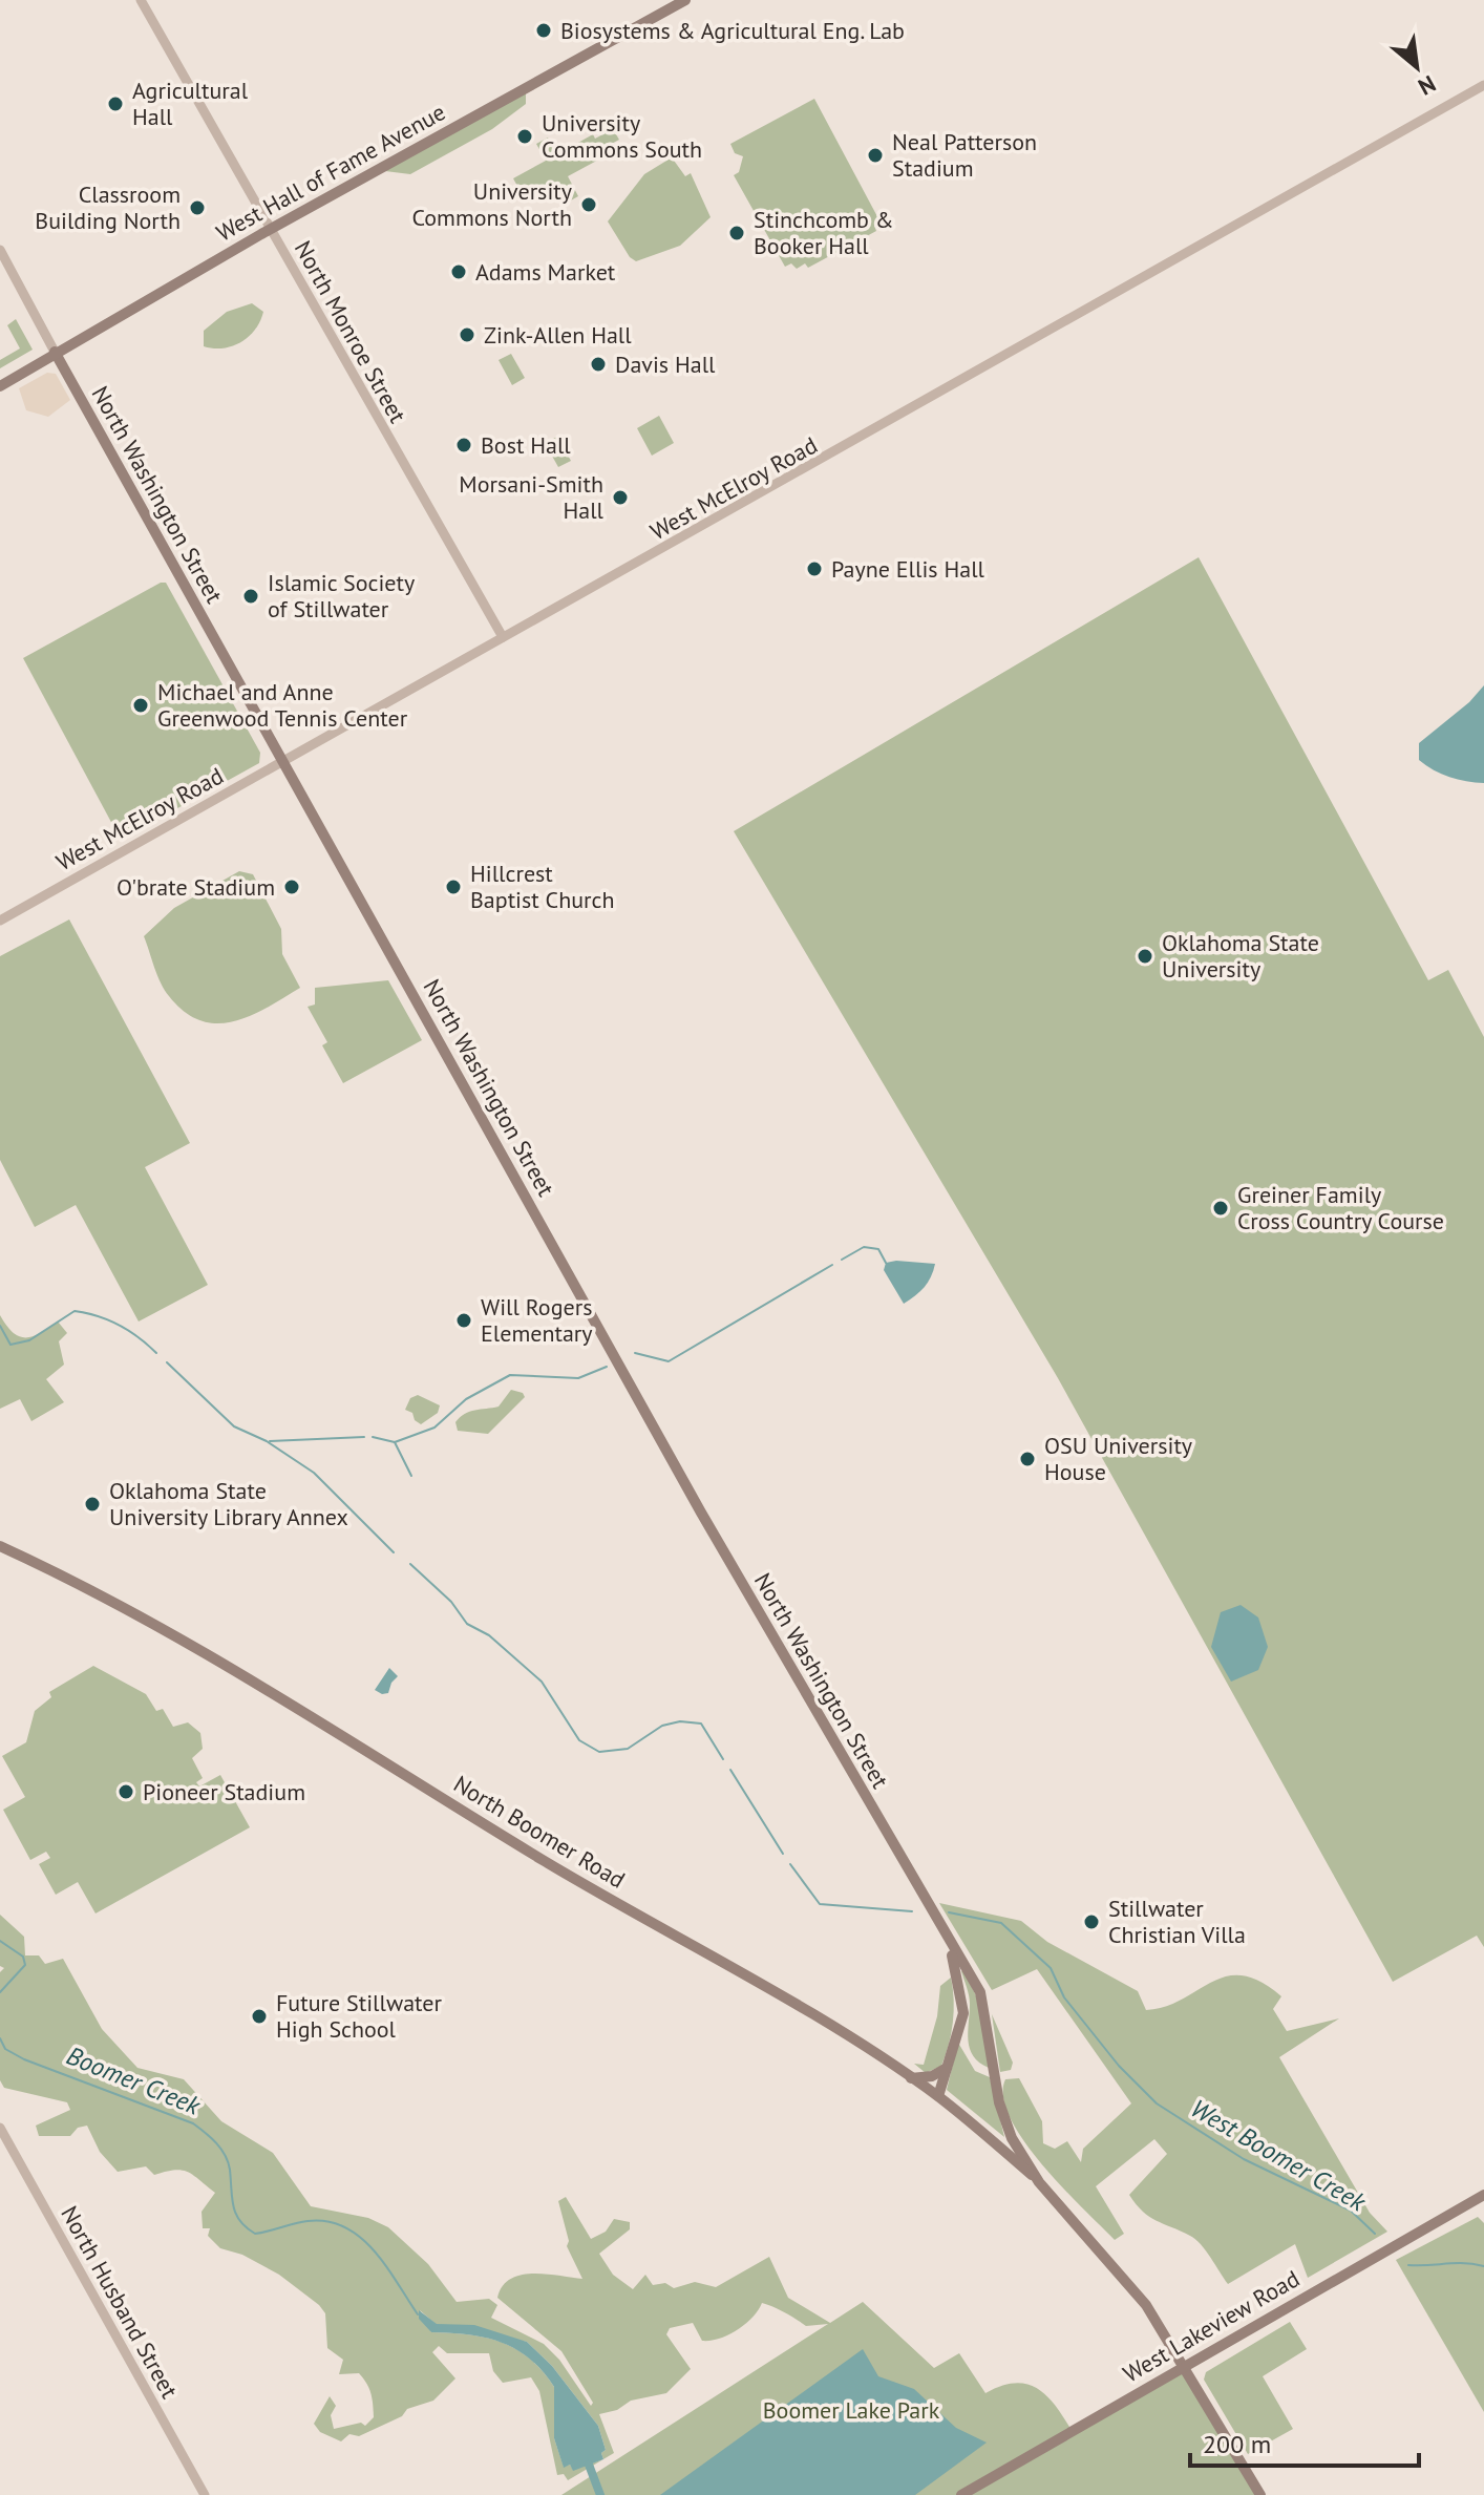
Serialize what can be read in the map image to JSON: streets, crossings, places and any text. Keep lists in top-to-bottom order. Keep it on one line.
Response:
{"streets":{"main road":["West Hall of Fame Avenue","North Washington Street","North Boomer Road","West Lakeview Road"],"street":["North Monroe Street","West McElroy Road","North Husband Street"]},"crossings":[["West Hall of Fame Avenue","North Monroe Street"],["West Hall of Fame Avenue","North Washington Street"],["North Monroe Street","West McElroy Road"],["West McElroy Road","North Washington Street"],["North Washington Street","North Boomer Road"],["North Washington Street","West Lakeview Road"]],"water":["Boomer Creek","West Boomer Creek"],"parks":["Boomer Lake Park"],"places":["Biosystems & Agricultural Eng. Lab","Agricultural Hall","University Commons South","Neal Patterson Stadium","University Commons North","Classroom Building North","Stinchcomb & Booker Hall","Adams Market","Zink-Allen Hall","Davis Hall","Bost Hall","Morsani-Smith Hall","Payne Ellis Hall","Islamic Society of Stillwater","Michael and Anne Greenwood Tennis Center","O'brate Stadium","Hillcrest Baptist Church","Oklahoma State University","Greiner Family Cross Country Course","Will Rogers Elementary","OSU University House","Oklahoma State University Library Annex","Pioneer Stadium","Stillwater Christian Villa","Future Stillwater High School"],"scale_bar":"200 m","north":"bottom right"}
